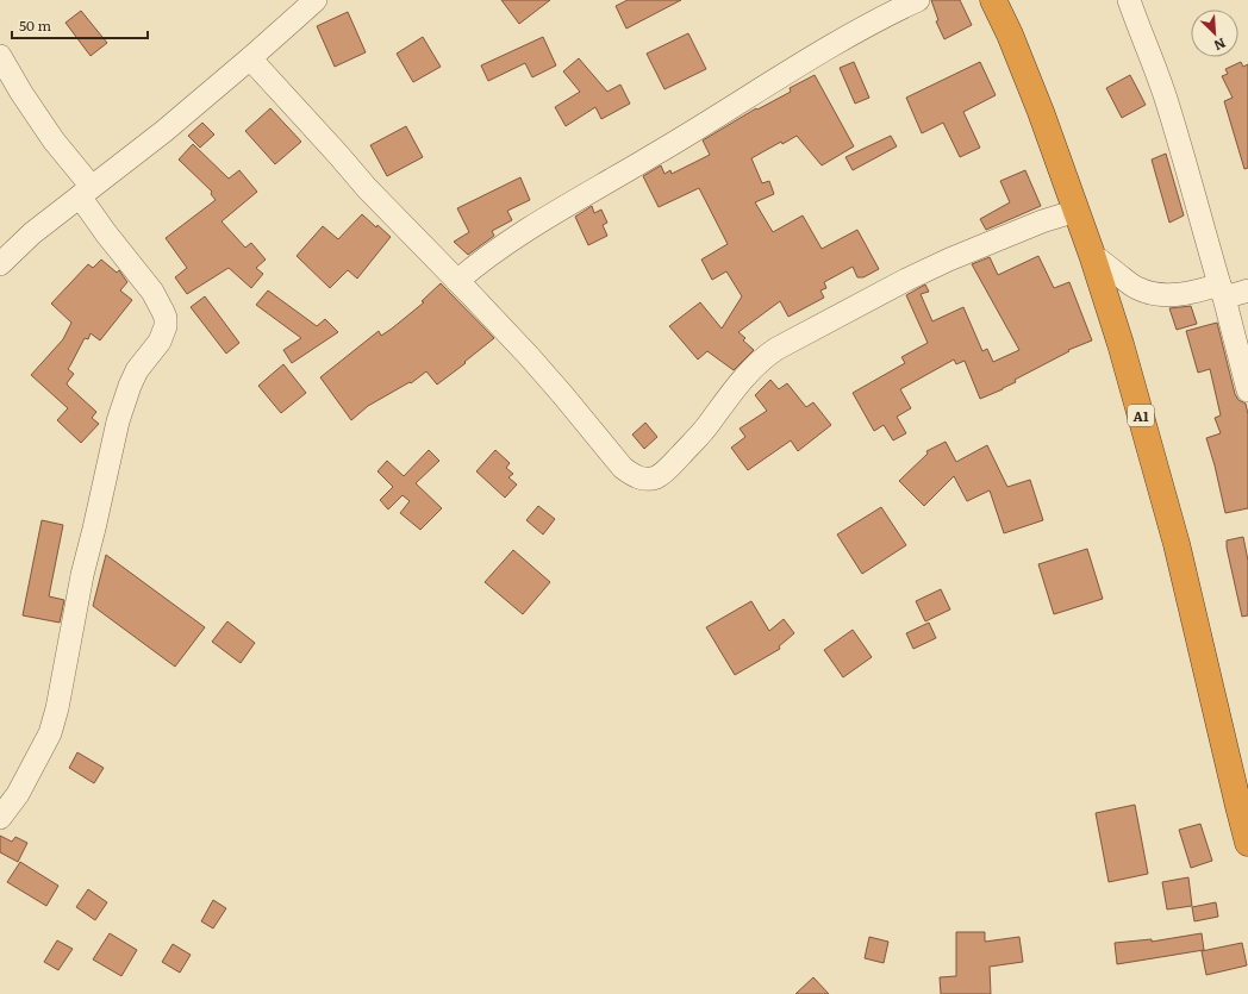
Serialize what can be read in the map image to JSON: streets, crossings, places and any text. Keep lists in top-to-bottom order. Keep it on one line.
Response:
{"streets":{"highway":["A1"]},"scale_bar":"50 m","north":"bottom right"}
